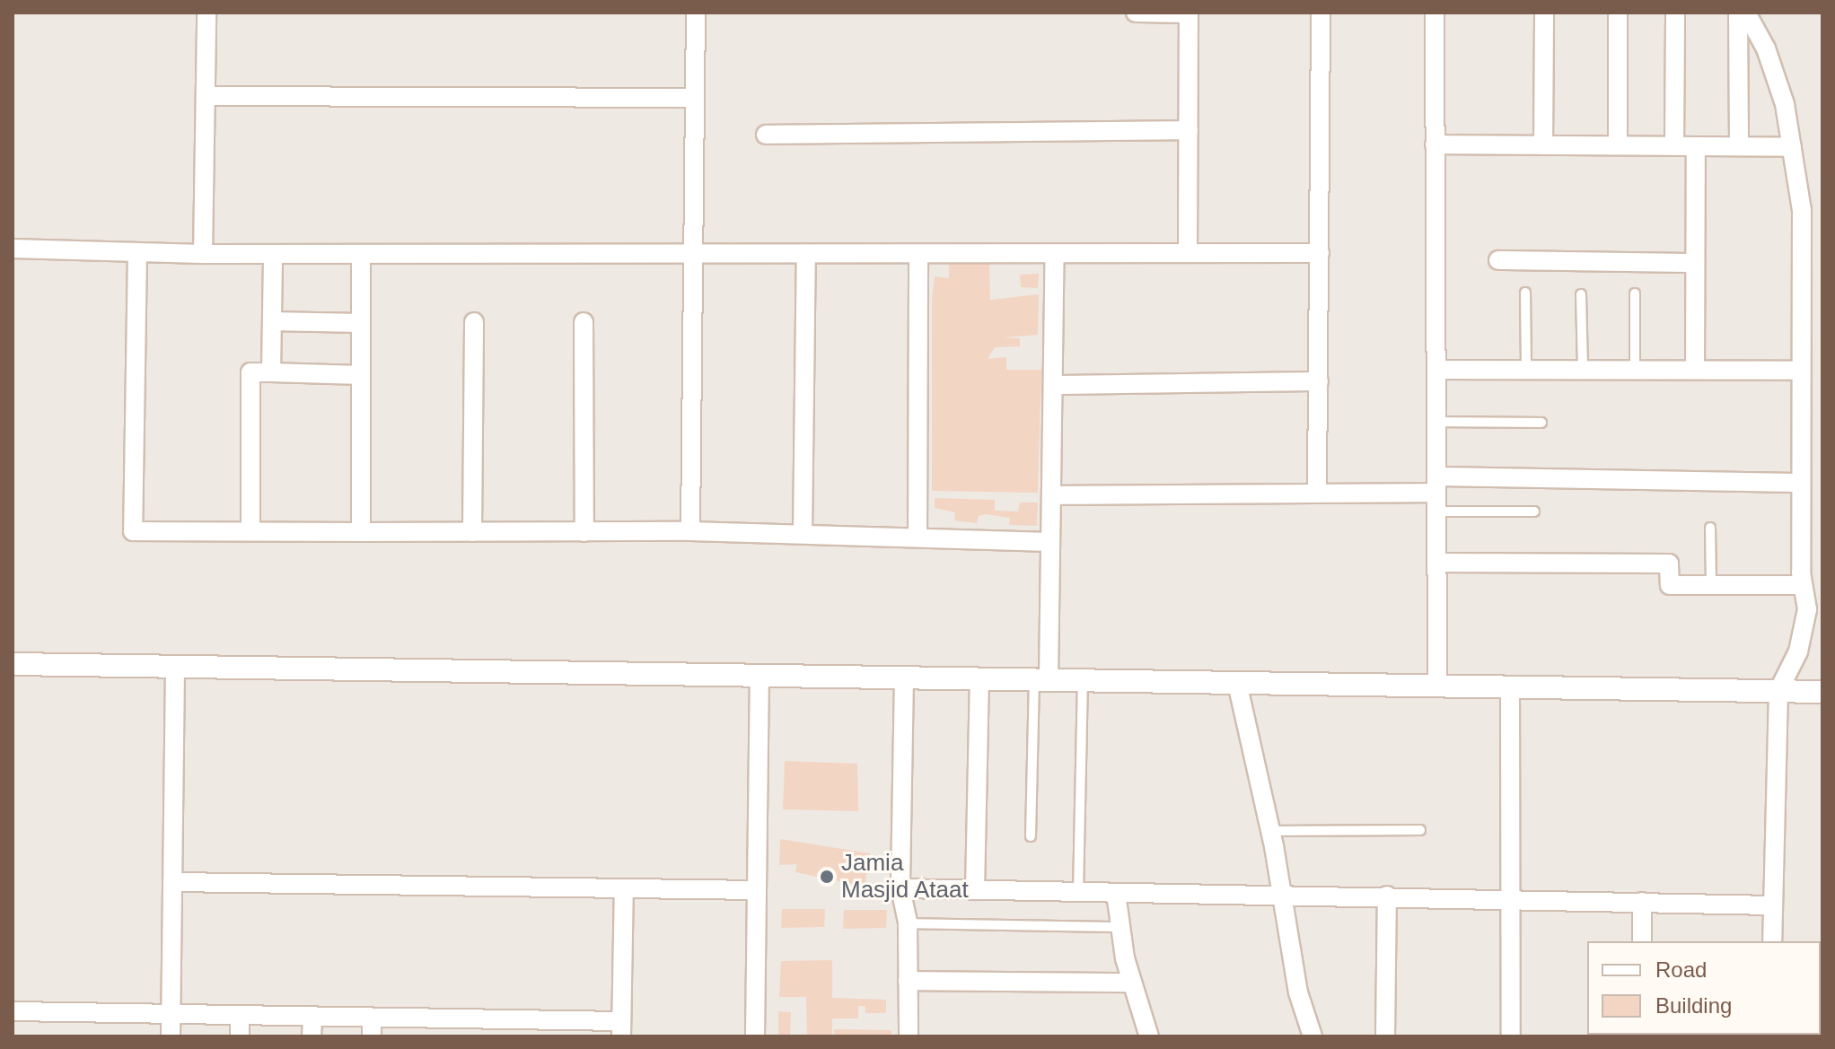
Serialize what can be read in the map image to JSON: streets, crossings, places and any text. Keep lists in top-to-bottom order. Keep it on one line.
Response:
{"places":["Jamia Masjid Ataat"],"legend":["Road","Building"]}
